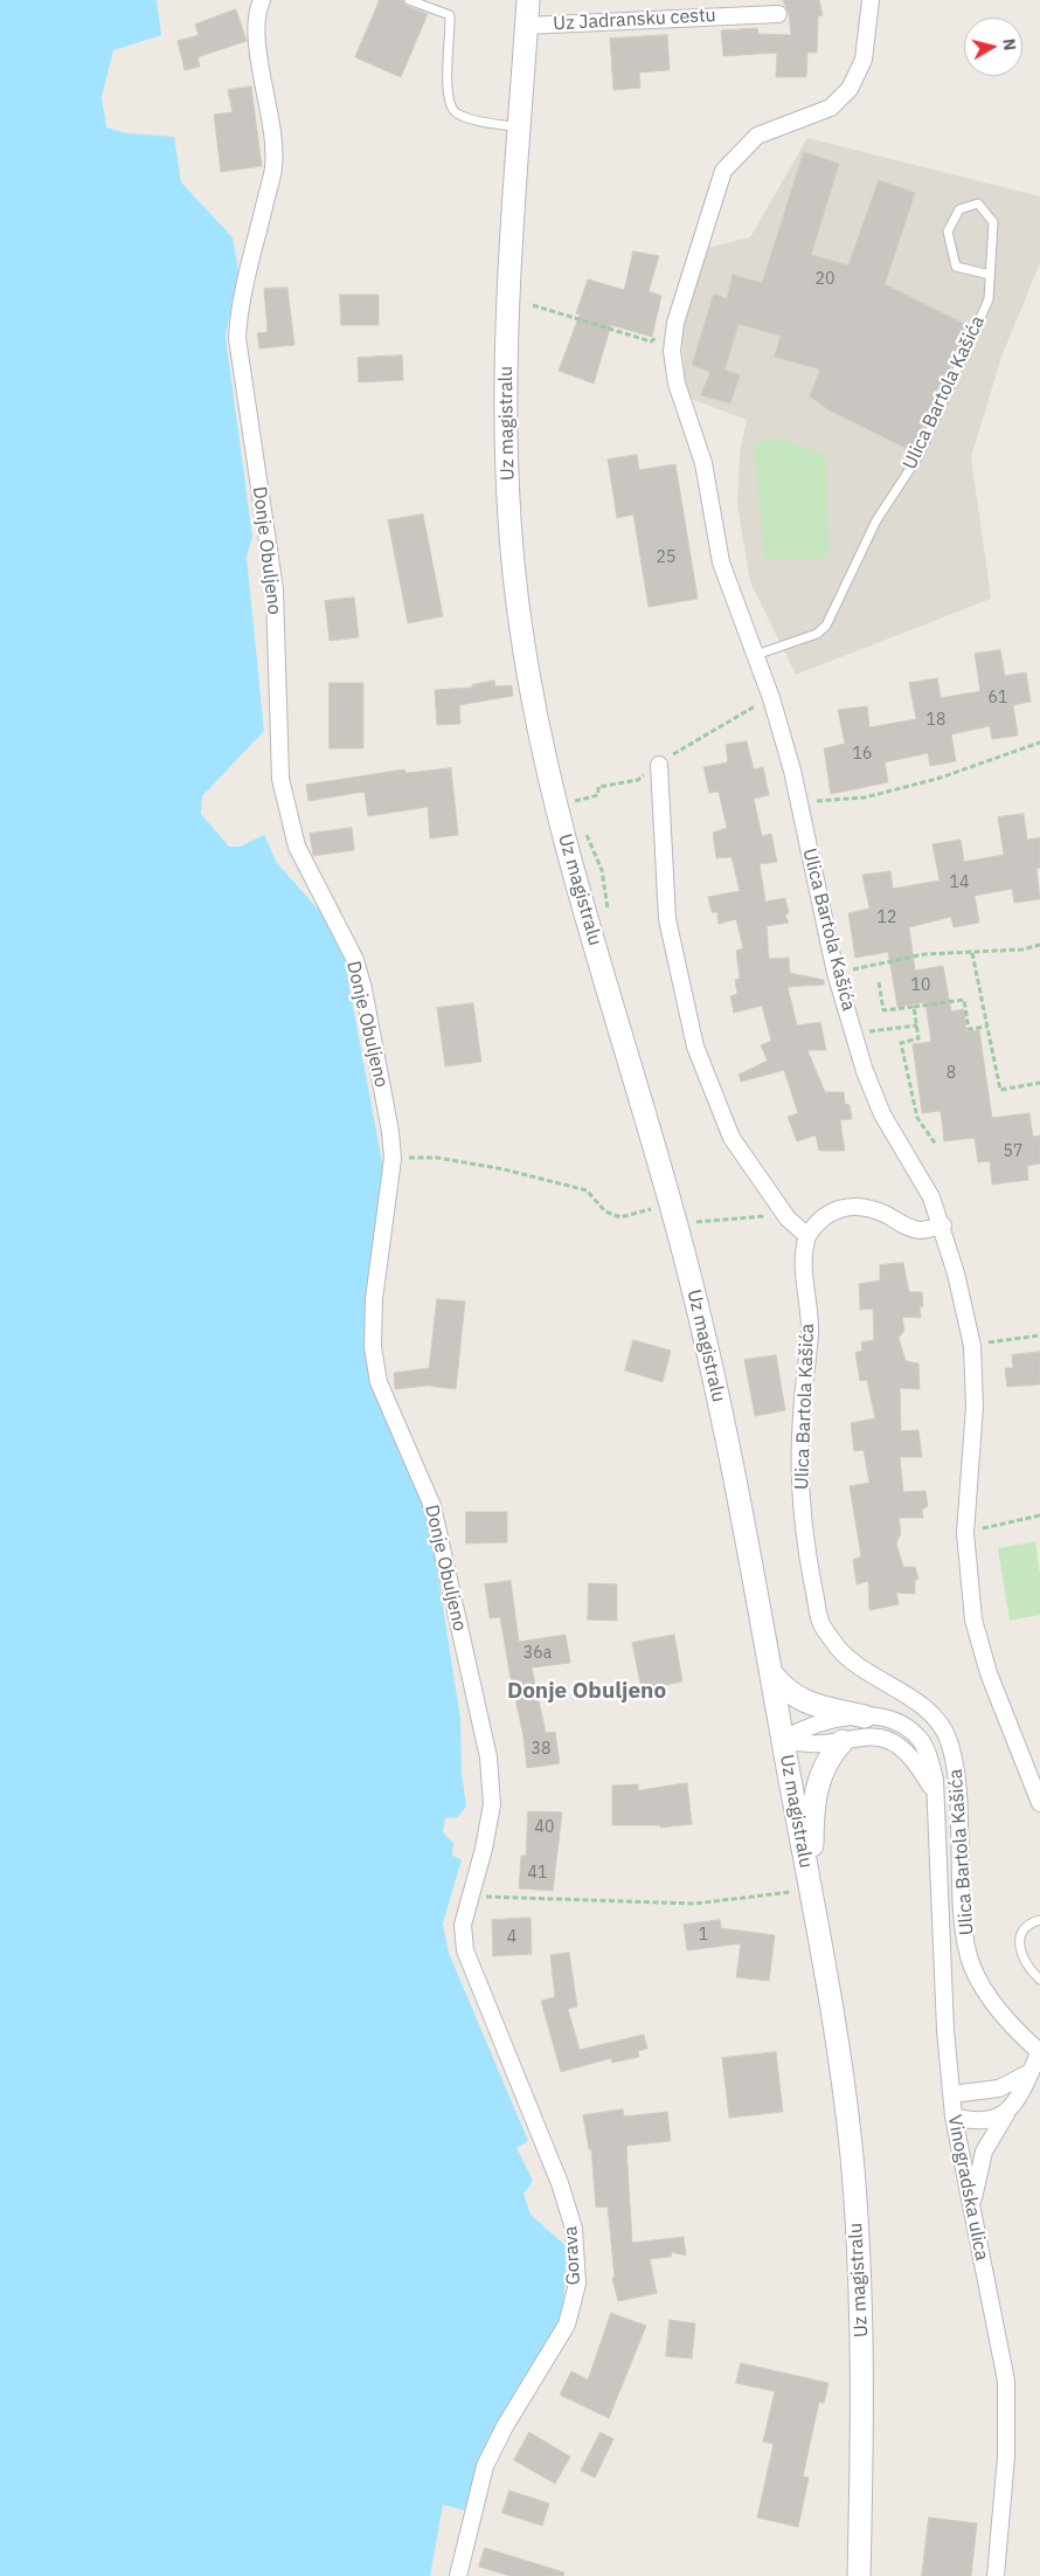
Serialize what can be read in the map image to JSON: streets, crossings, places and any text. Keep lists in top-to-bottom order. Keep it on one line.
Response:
{"streets":{"main road":["Uz Jadransku cestu","Uz magistralu"],"street":["Ulica Bartola Kašića","Donje Obuljeno","Vinogradska ulica","Gorava"]},"crossings":[["Uz Jadransku cestu","Uz magistralu"],["Ulica Bartola Kašića","Vinogradska ulica"],["Uz magistralu","Vinogradska ulica"],["Donje Obuljeno","Gorava"]],"districts":["Donje Obuljeno"],"house_numbers":["20","25","61","18","16","14","12","10","8","57","36a","38","40","41","1","4"],"north":"right"}
